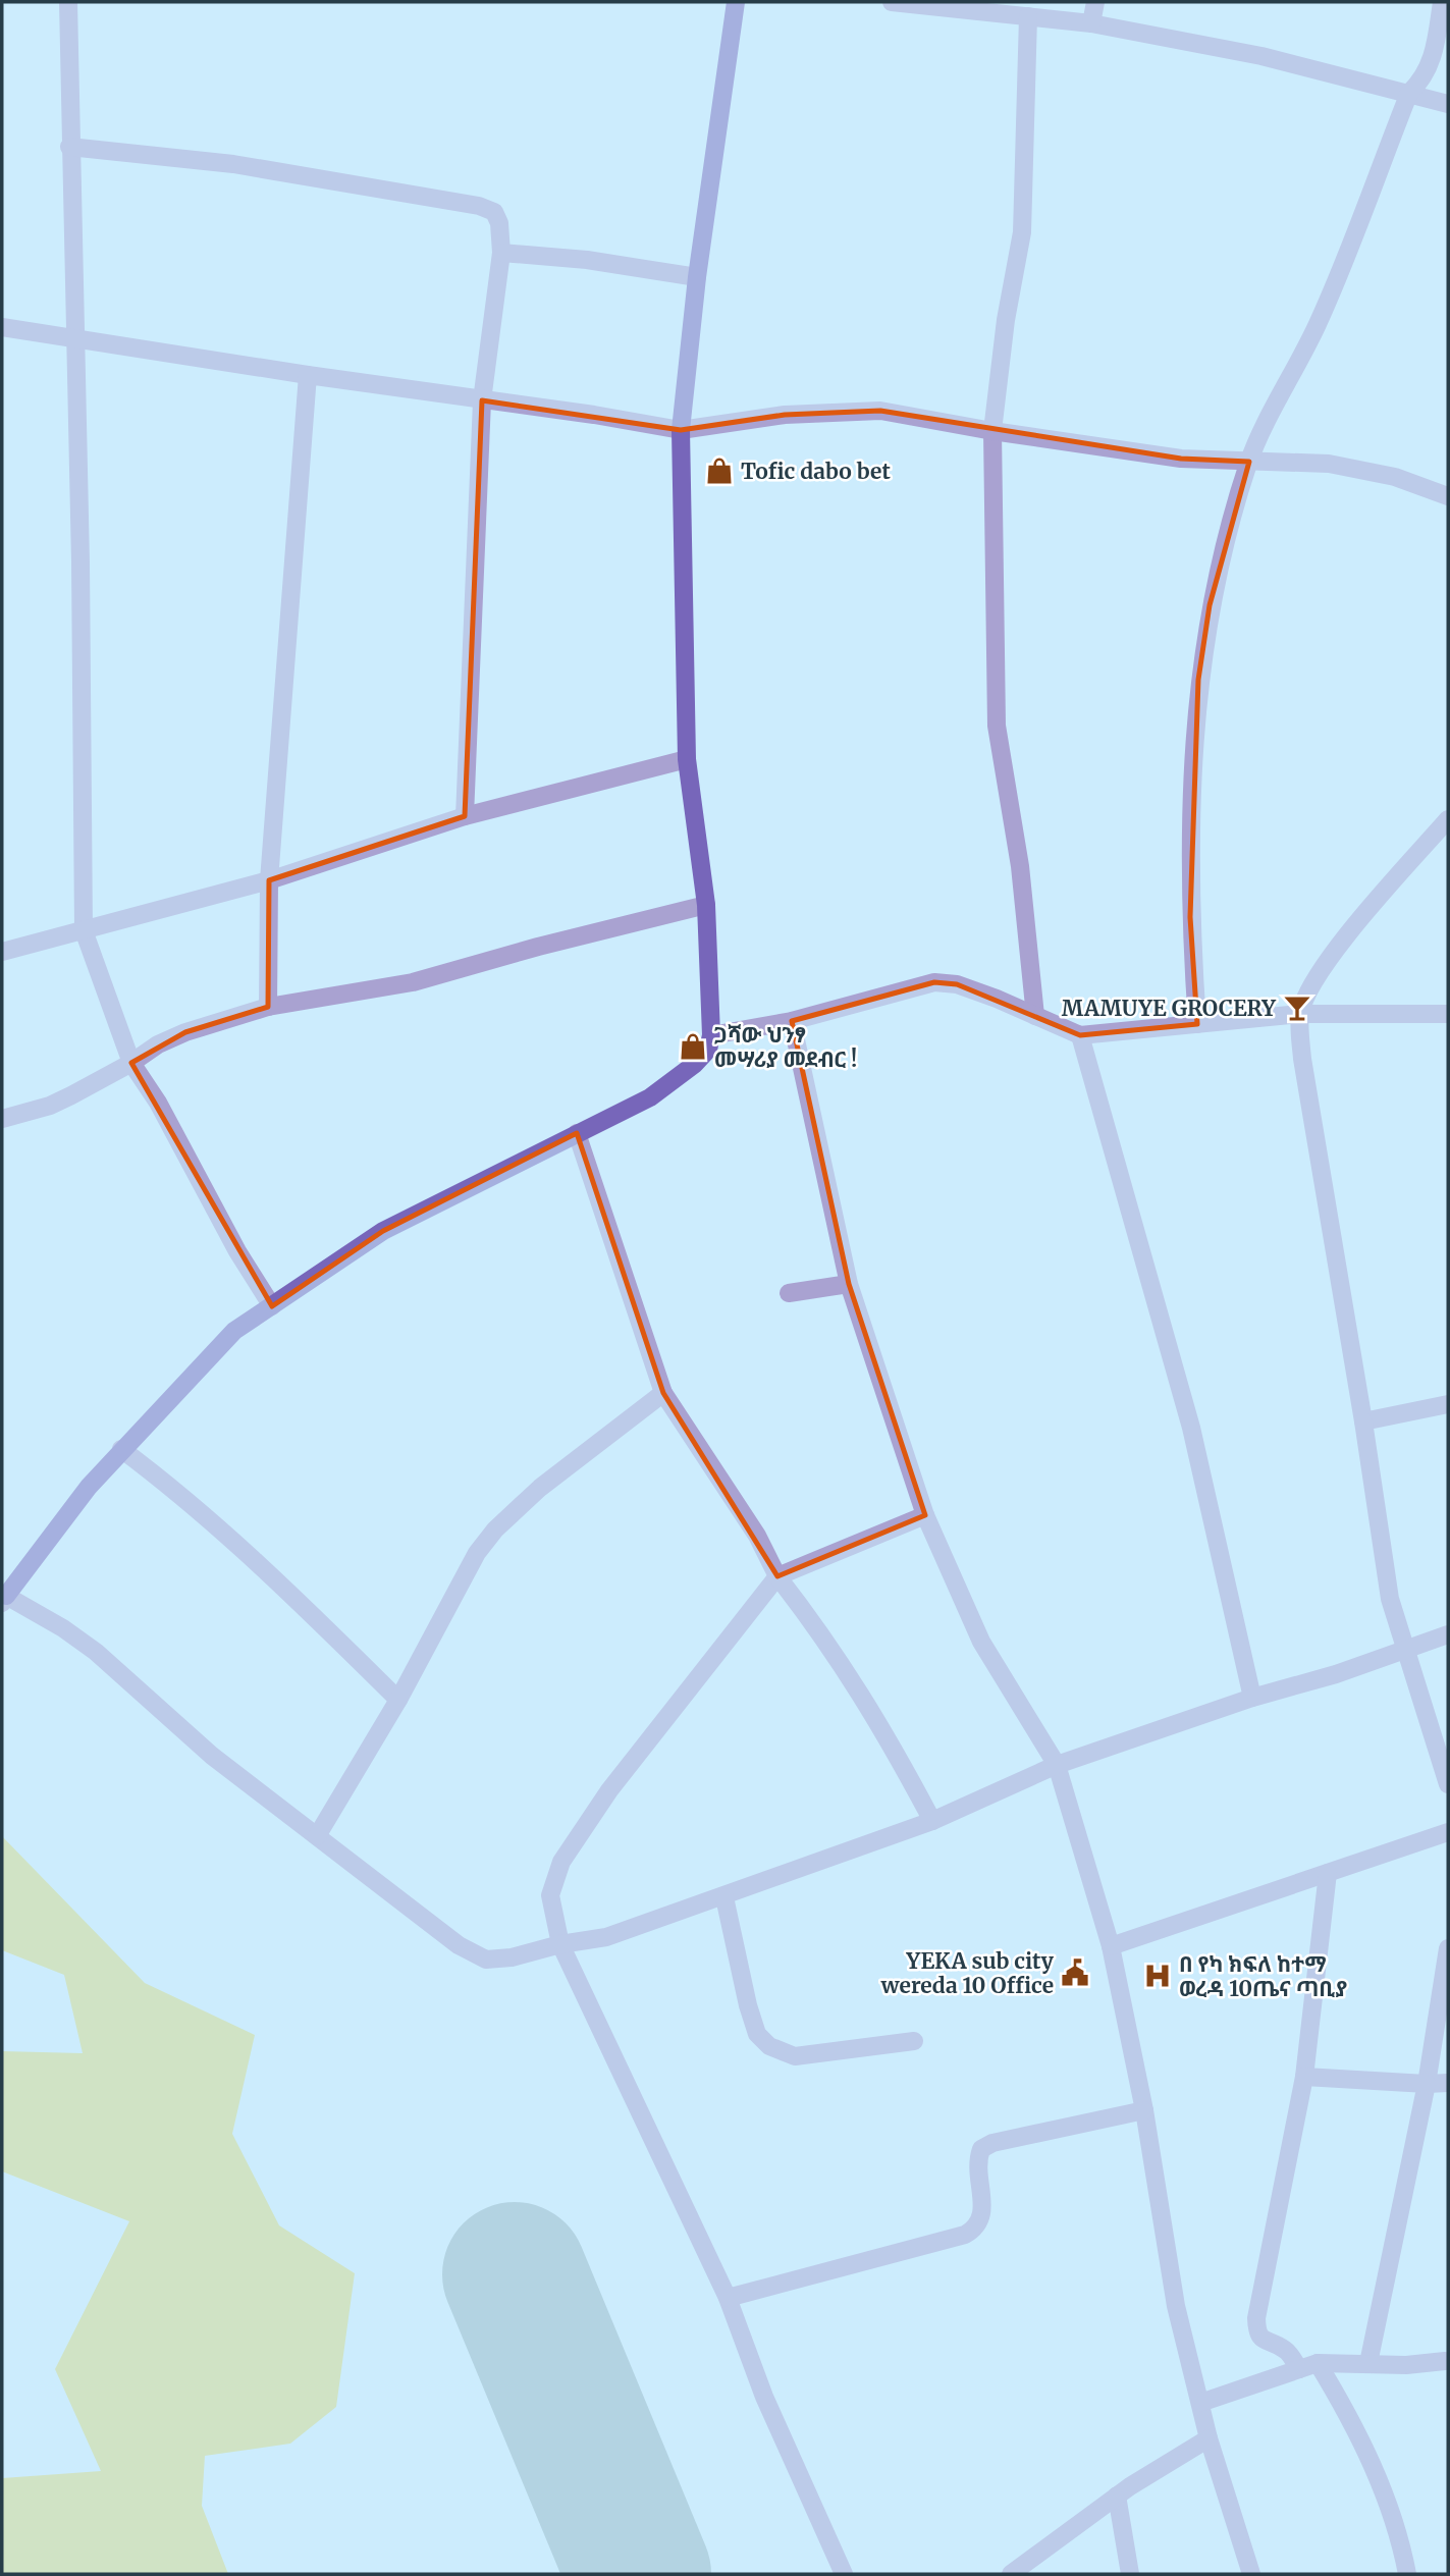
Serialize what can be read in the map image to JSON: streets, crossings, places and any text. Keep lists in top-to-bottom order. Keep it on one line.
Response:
{"places":{"shop":["Tofic dabo bet","ጋሻው ህንፃ መሣሪያ መደብር !"],"bar":["MAMUYE GROCERY"],"public building":["YEKA sub city wereda 10 Office"],"hospital":["በ የካ ክፍለ ከተማ ወረዳ 10ጤና ጣቢያ"]}}
